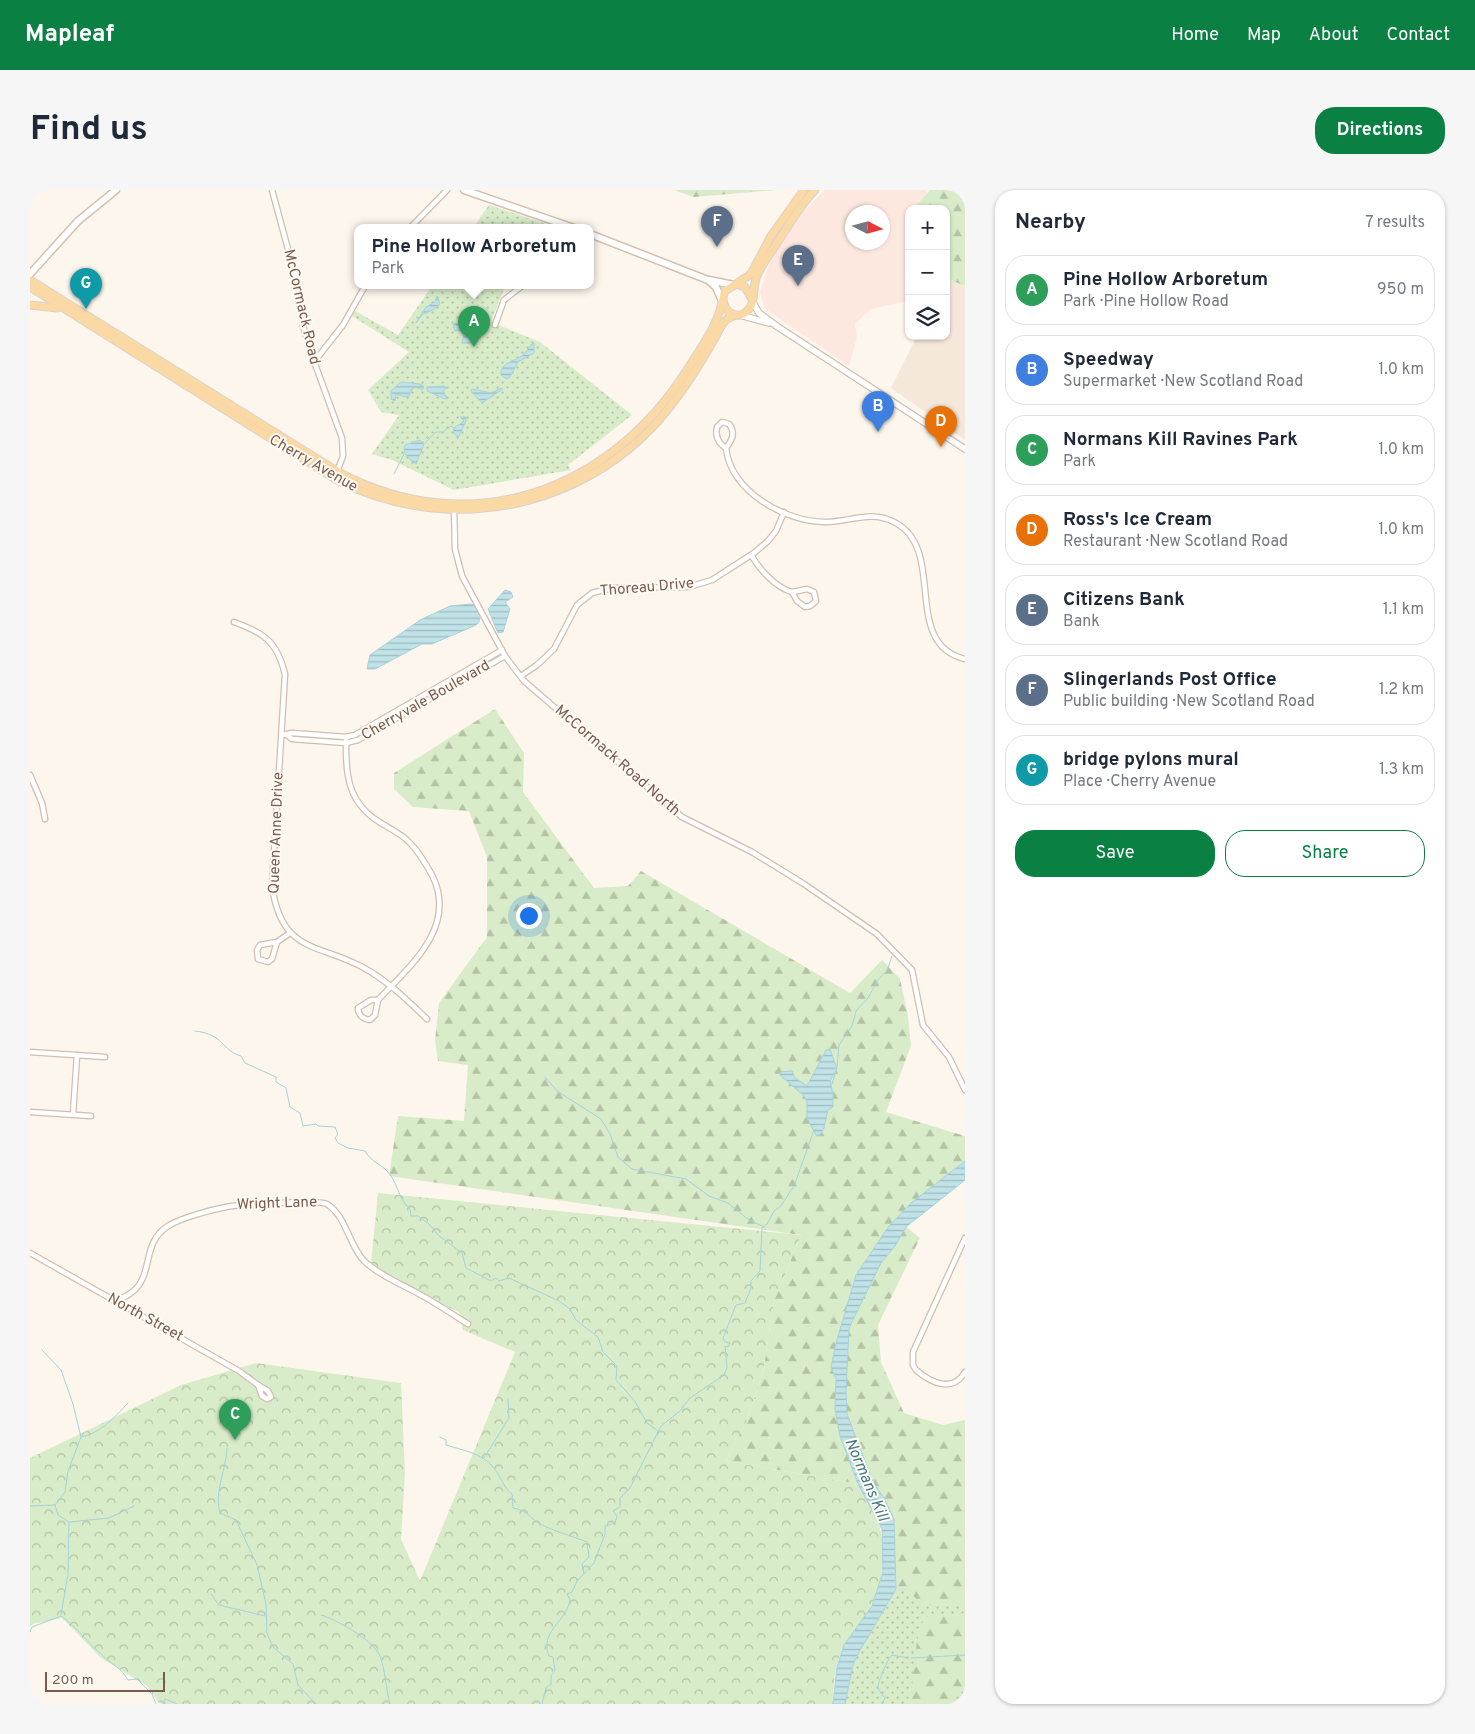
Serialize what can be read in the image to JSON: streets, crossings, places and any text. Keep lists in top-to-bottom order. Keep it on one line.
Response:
{"streets":{"main road":["Cherry Avenue"],"street":["McCormack Road","Thoreau Drive","Cherryvale Boulevard","McCormack Road North","Queen Anne Drive","Wright Lane","North Street"]},"crossings":[["McCormack Road","Cherry Avenue"],["Cherry Avenue","McCormack Road North"],["Thoreau Drive","McCormack Road North"],["Cherryvale Boulevard","McCormack Road North"],["Wright Lane","North Street"]],"water":["Normans Kill"],"scale_bar":"200 m","north":"right","page":{"header":"Mapleaf","nav":["Home","Map","About","Contact"],"buttons":["Directions",["Save","Share"]],"title":"Find us","heading":["Nearby","7 results"],"map_buttons":["+","−"],"pins":["F","E","G","A","B","D","C"],"popup":["Pine Hollow Arboretum","Park"],"list":[{"mark":"A","name":"Pine Hollow Arboretum","note":"Park · Pine Hollow Road","value":"950 m"},{"mark":"B","name":"Speedway","note":"Supermarket · New Scotland Road","value":"1.0 km"},{"mark":"C","name":"Normans Kill Ravines Park","note":"Park","value":"1.0 km"},{"mark":"D","name":"Ross's Ice Cream","note":"Restaurant · New Scotland Road","value":"1.0 km"},{"mark":"E","name":"Citizens Bank","note":"Bank","value":"1.1 km"},{"mark":"F","name":"Slingerlands Post Office","note":"Public building · New Scotland Road","value":"1.2 km"},{"mark":"G","name":"bridge pylons mural","note":"Place · Cherry Avenue","value":"1.3 km"}],"scale":"200 m"}}
